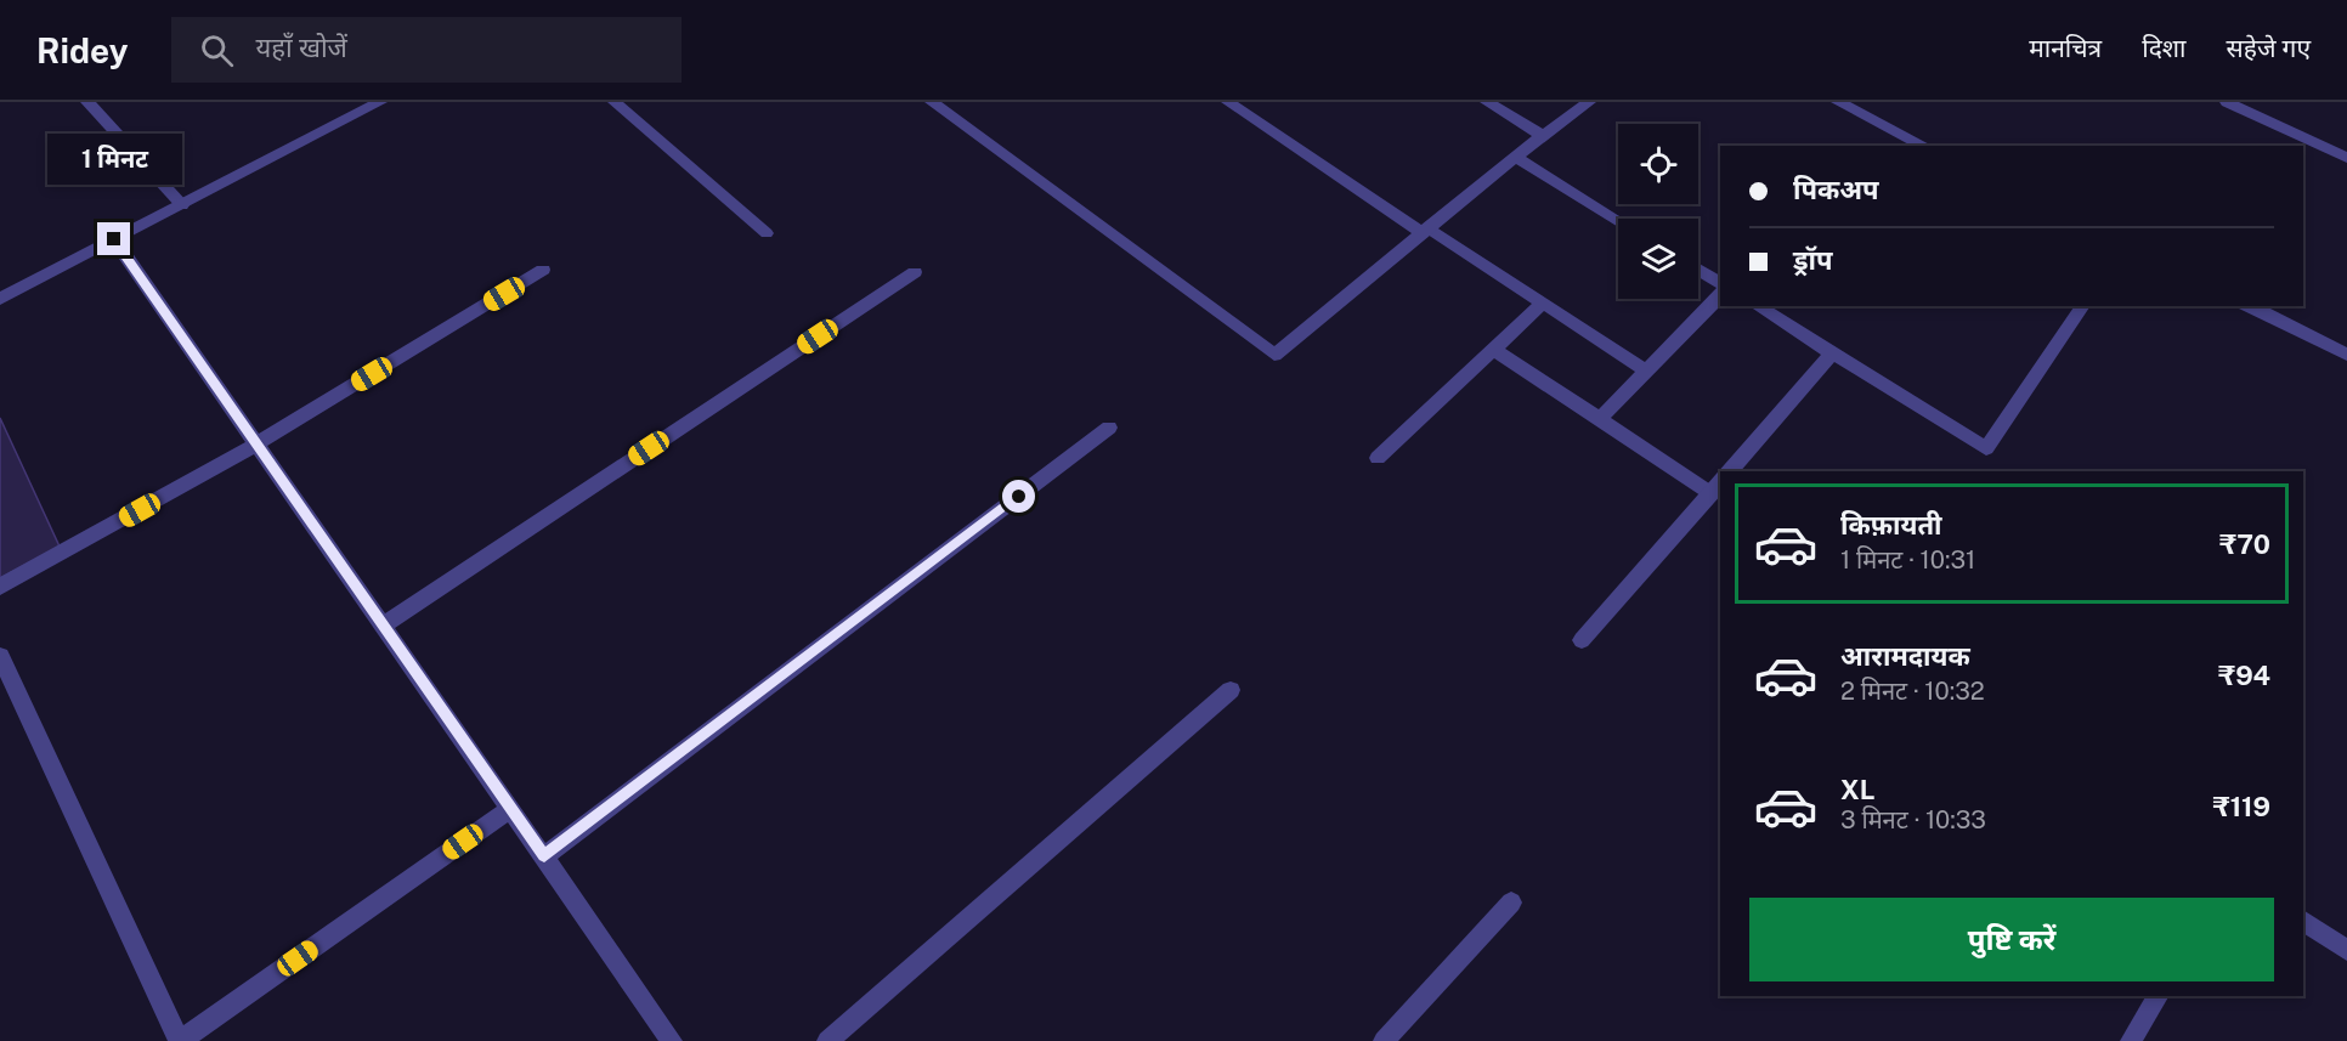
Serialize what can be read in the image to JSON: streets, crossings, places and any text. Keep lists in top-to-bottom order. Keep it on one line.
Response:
{"page":{"header":"Ridey","search":"यहाँ खोजें","nav":["मानचित्र","दिशा","सहेजे गए"],"bubble":"1 मिनट","banner":["पिकअप","ड्रॉप"],"list":[{"name":"किफ़ायती","note":"1 मिनट · 10:31","value":"₹70"},{"name":"आरामदायक","note":"2 मिनट · 10:32","value":"₹94"},{"name":"XL","note":"3 मिनट · 10:33","value":"₹119"}],"buttons":"पुष्टि करें"}}
